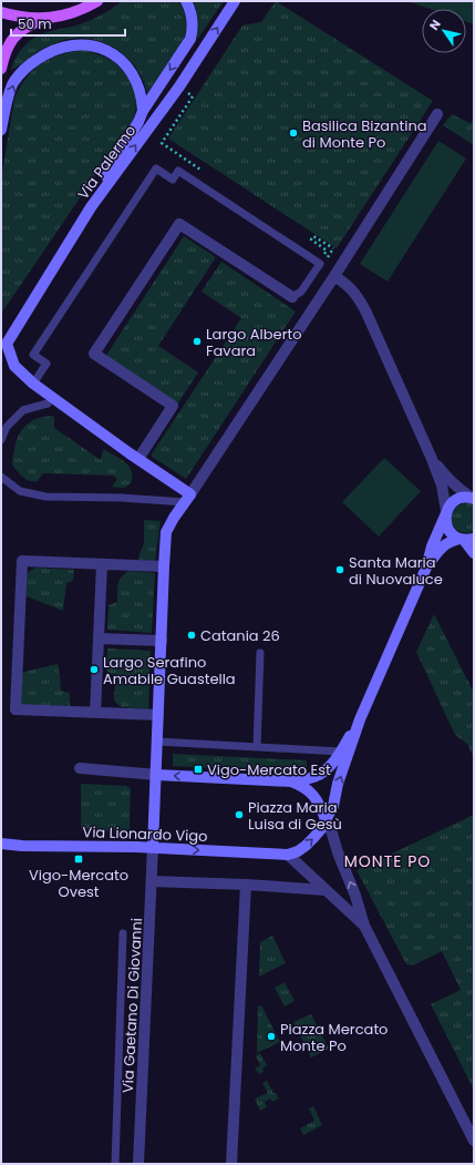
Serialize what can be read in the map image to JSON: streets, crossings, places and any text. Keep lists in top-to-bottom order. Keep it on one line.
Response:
{"streets":{"street":["Via Palermo","Via Lionardo Vigo","Via Gaetano Di Giovanni"]},"crossings":[["Via Lionardo Vigo","Via Gaetano Di Giovanni"]],"districts":["MONTE PO"],"places":{"other":["Basilica Bizantina di Monte Po","Largo Alberto Favara","Santa Maria di Nuovaluce","Catania 26","Largo Serafino Amabile Guastella","Piazza Maria Luisa di Gesù","Piazza Mercato Monte Po"],"transit":["Vigo-Mercato Est","Vigo-Mercato Ovest"]},"scale_bar":"50 m","north":"top left"}
